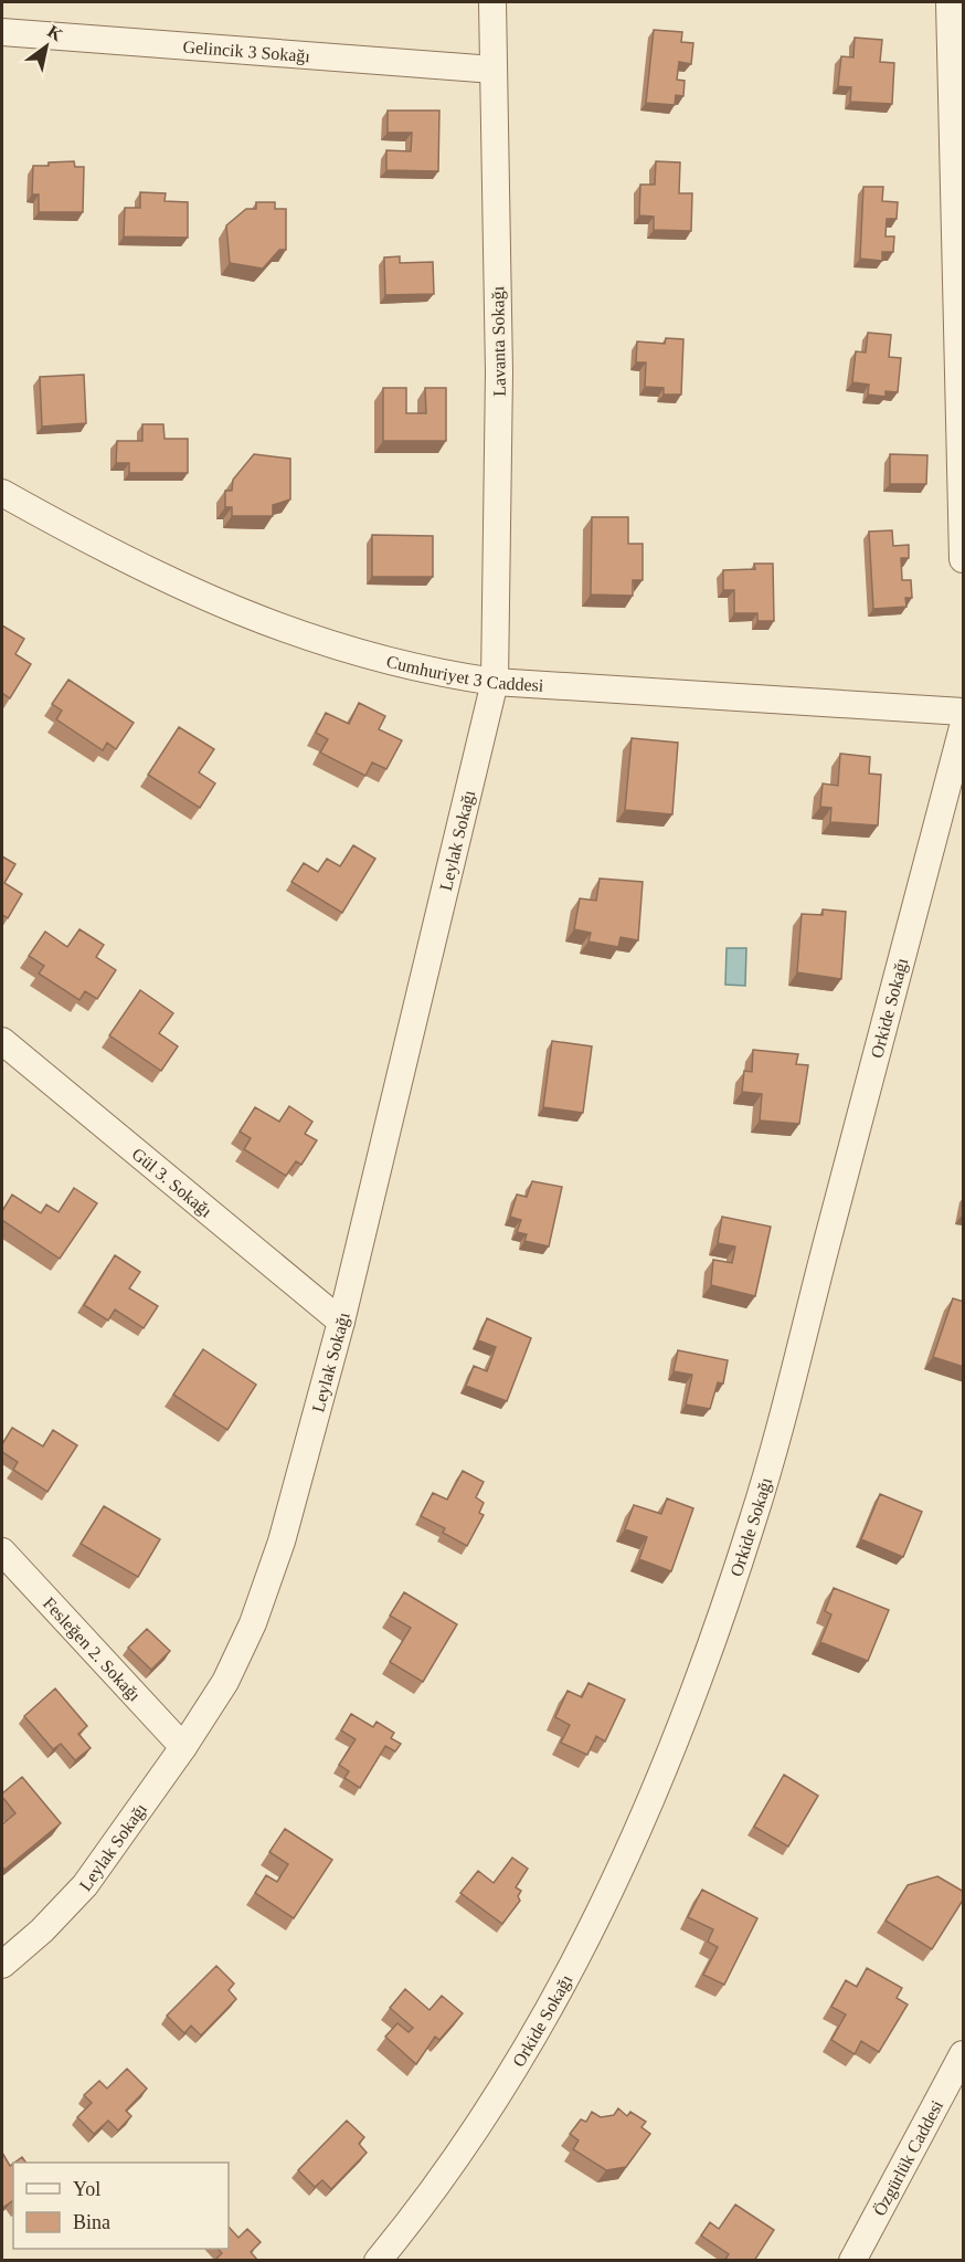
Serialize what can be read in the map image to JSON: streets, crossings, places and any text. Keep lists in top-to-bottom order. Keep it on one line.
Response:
{"streets":{"street":["Gelincik 3 Sokağı","Lavanta Sokağı","Cumhuriyet 3 Caddesi","Leylak Sokağı","Orkide Sokağı","Gül 3. Sokağı","Fesleğen 2. Sokağı","Özgürlük Caddesi"]},"crossings":[["Gelincik 3 Sokağı","Lavanta Sokağı"],["Lavanta Sokağı","Cumhuriyet 3 Caddesi"],["Lavanta Sokağı","Leylak Sokağı"],["Cumhuriyet 3 Caddesi","Leylak Sokağı"],["Leylak Sokağı","Gül 3. Sokağı"],["Leylak Sokağı","Fesleğen 2. Sokağı"]],"legend":["Yol","Bina"],"north":"top right"}
